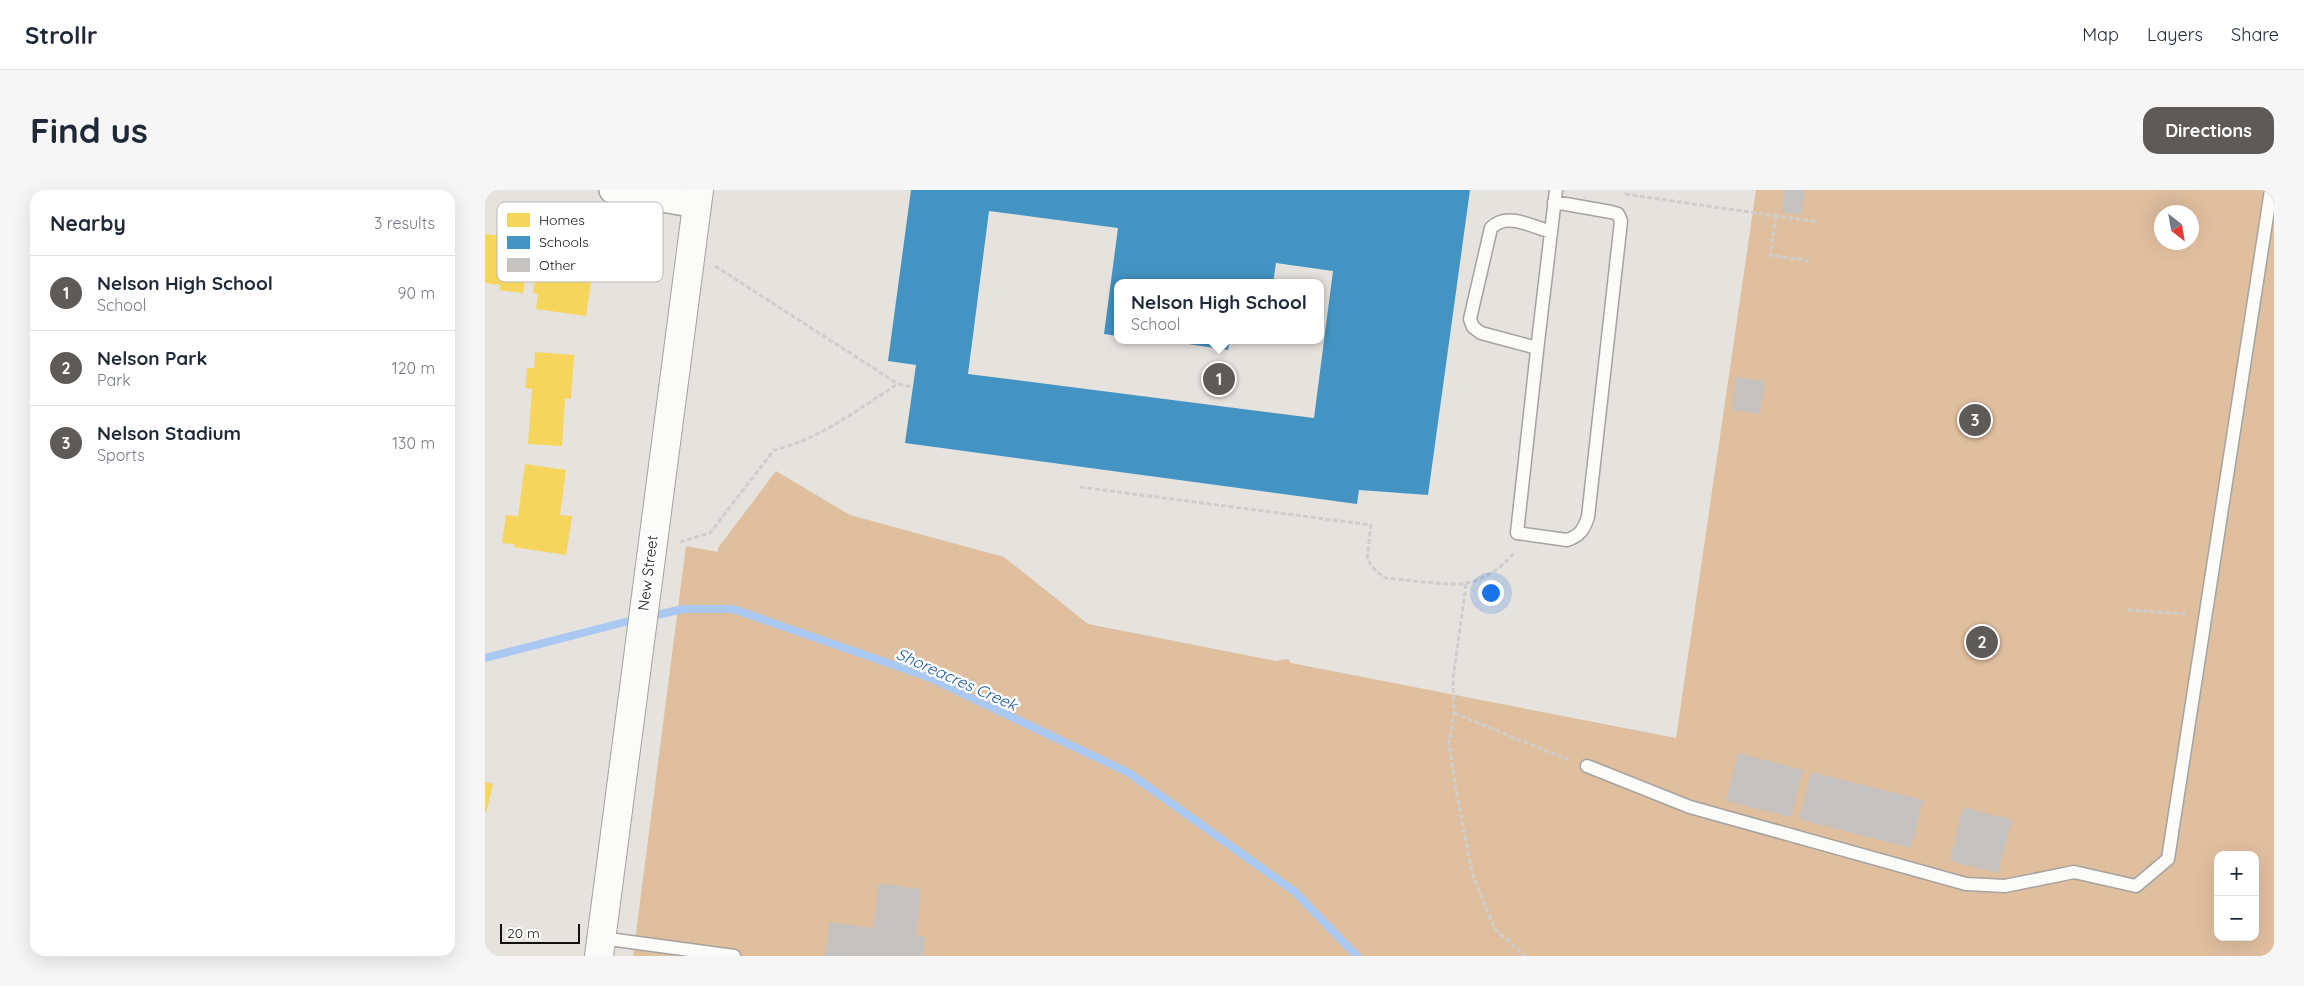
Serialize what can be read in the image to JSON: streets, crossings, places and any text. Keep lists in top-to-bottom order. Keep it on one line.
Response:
{"streets":{"main road":["New Street"]},"water":["Shoreacres Creek"],"legend":["Homes","Schools","Other"],"scale_bar":"20 m","north":"bottom right","page":{"header":"Strollr","nav":["Map","Layers","Share"],"buttons":"Directions","title":"Find us","heading":["Nearby","3 results"],"list":[{"mark":"1","name":"Nelson High School","note":"School","value":"90 m"},{"mark":"2","name":"Nelson Park","note":"Park","value":"120 m"},{"mark":"3","name":"Nelson Stadium","note":"Sports","value":"130 m"}],"popup":["Nelson High School","School"],"pins":["1","3","2"],"map_buttons":["+","−"],"scale":"20 m"}}
